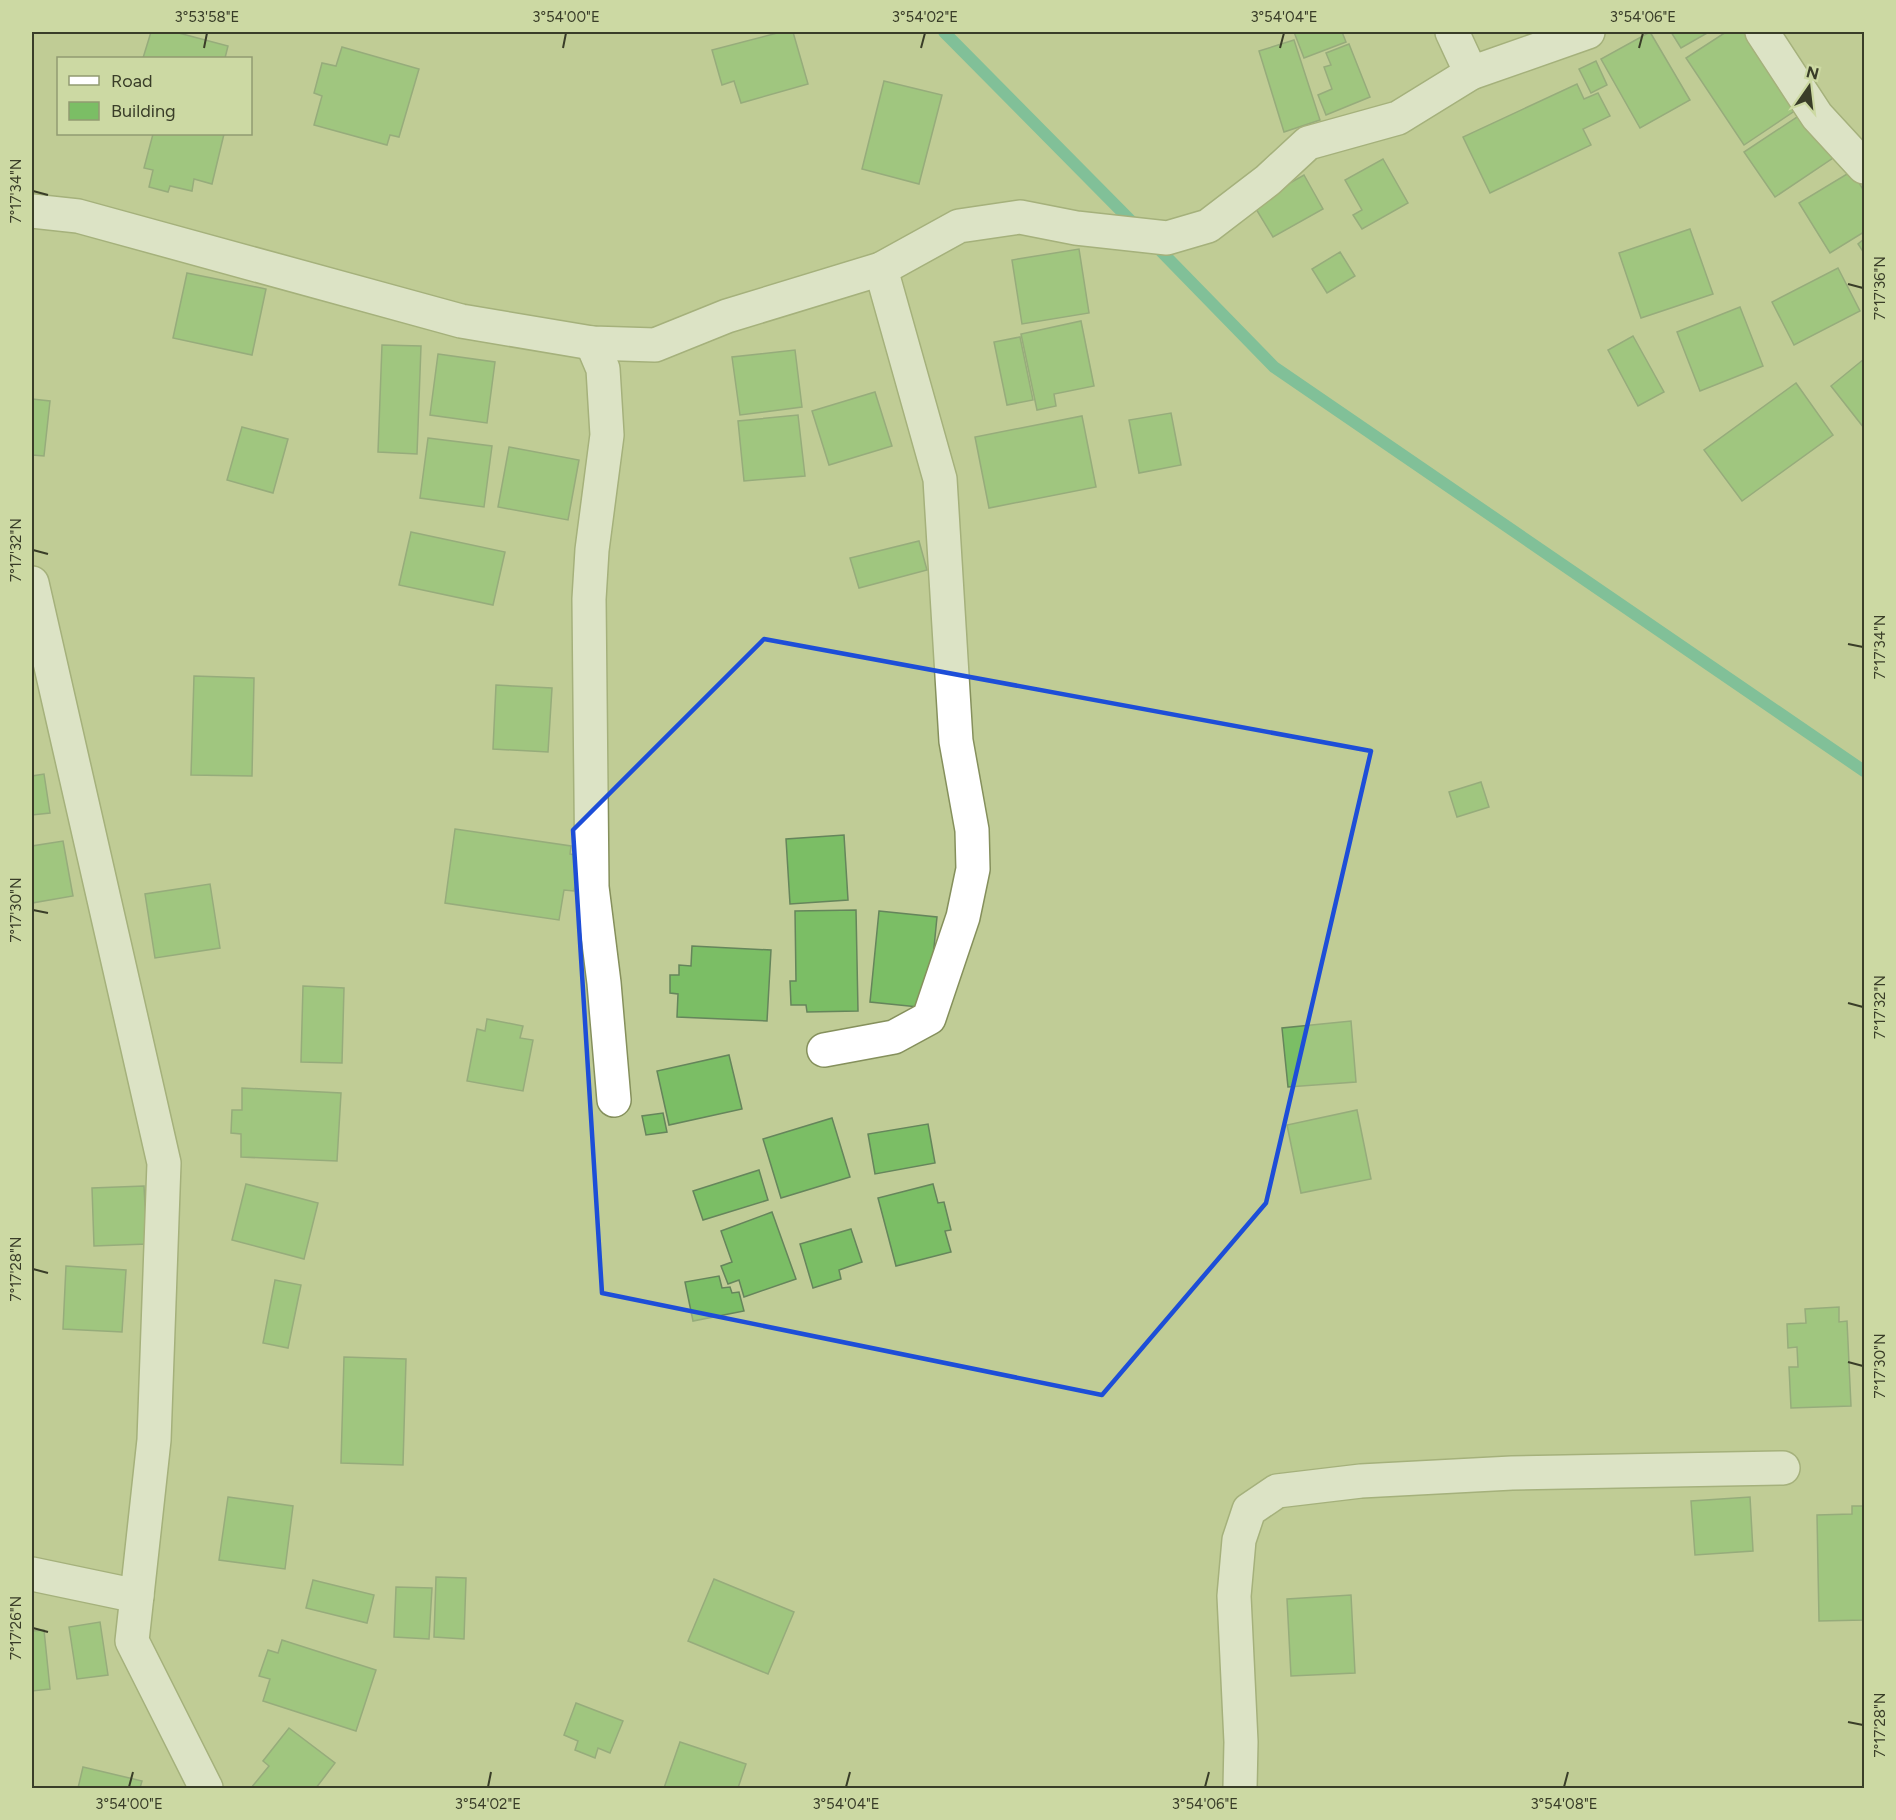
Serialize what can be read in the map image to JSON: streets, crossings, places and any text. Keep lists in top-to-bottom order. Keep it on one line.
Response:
{"legend":["Road","Building"],"north":"top","coordinates":["3°53'58\"E","3°54'00\"E","3°54'02\"E","3°54'04\"E","3°54'06\"E","7°17'34\"N","7°17'36\"N","7°17'32\"N","7°17'30\"N","7°17'28\"N","7°17'26\"N","3°54'08\"E"]}
